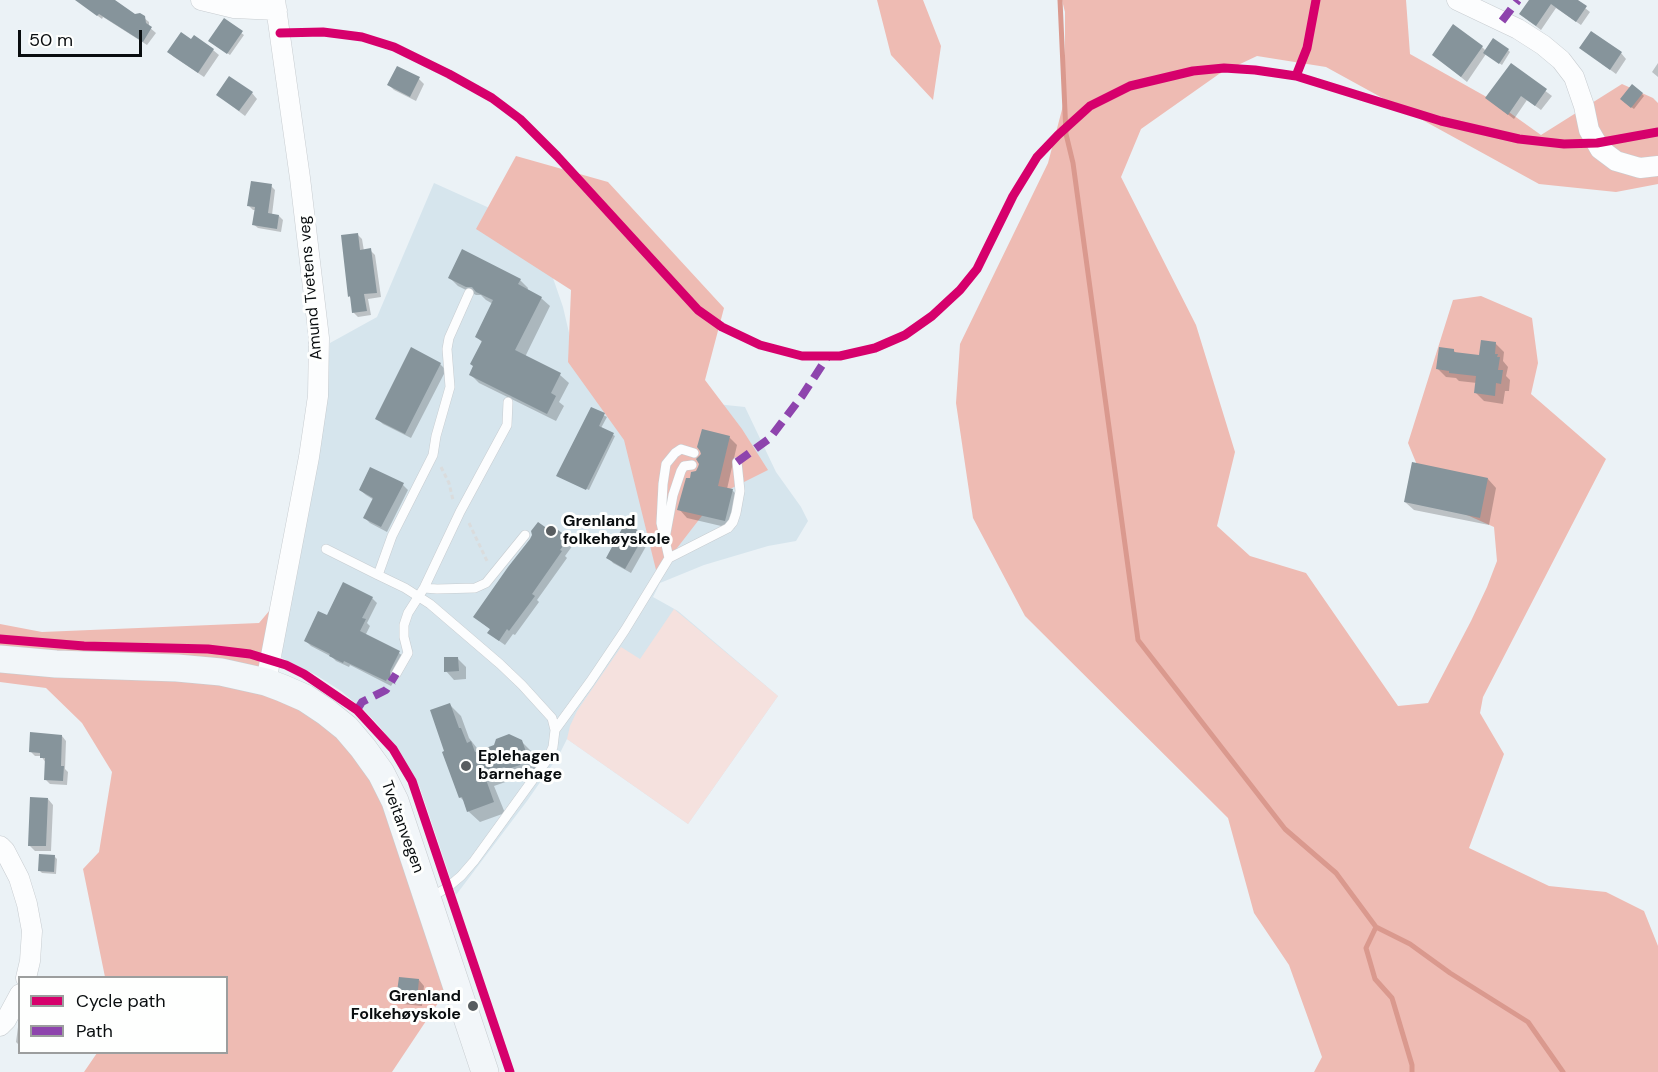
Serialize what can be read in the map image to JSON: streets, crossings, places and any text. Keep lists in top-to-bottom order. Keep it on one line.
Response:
{"streets":{"main road":["Tveitanvegen"],"street":["Amund Tvetens veg"]},"crossings":[["Amund Tvetens veg","Tveitanvegen"]],"places":["Grenland folkehøyskole","Eplehagen barnehage","Grenland Folkehøyskole"],"legend":["Cycle path","Path"],"scale_bar":"50 m"}
